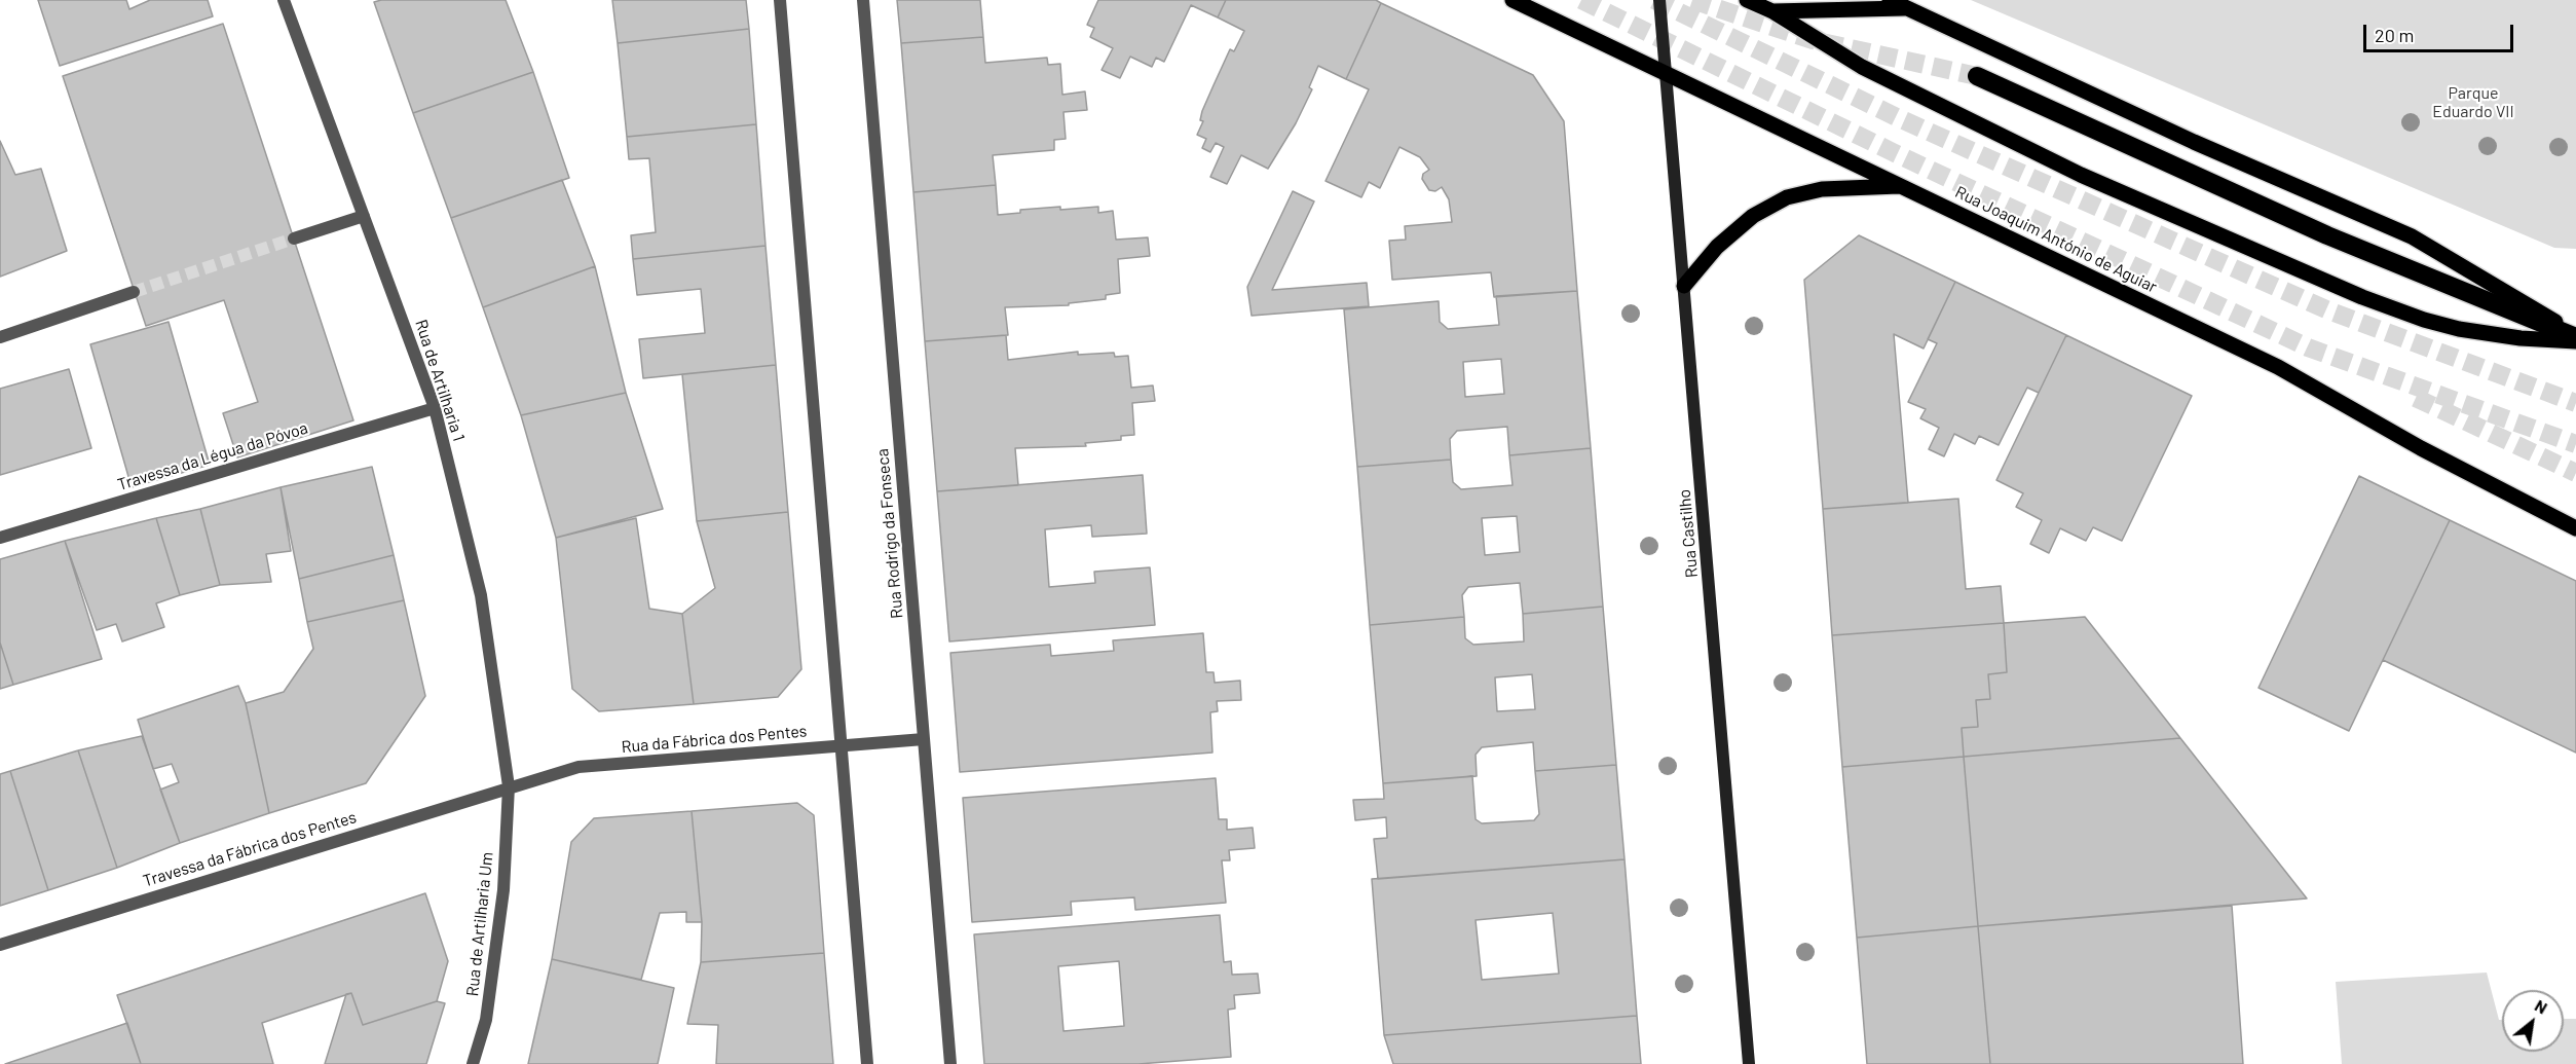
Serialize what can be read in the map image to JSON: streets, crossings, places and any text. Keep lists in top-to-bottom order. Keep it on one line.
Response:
{"streets":{"main road":["Rua Joaquim António de Aguiar"],"street":["Rua de Artilharia 1","Travessa da Légua da Póvoa","Rua Rodrigo da Fonseca","Rua Castilho","Rua da Fábrica dos Pentes","Travessa da Fábrica dos Pentes","Rua de Artilharia Um"]},"crossings":[["Rua Joaquim António de Aguiar","Rua Castilho"],["Rua de Artilharia 1","Travessa da Légua da Póvoa"],["Rua de Artilharia 1","Rua da Fábrica dos Pentes"],["Rua de Artilharia 1","Travessa da Fábrica dos Pentes"],["Rua de Artilharia 1","Rua de Artilharia Um"],["Rua Rodrigo da Fonseca","Rua da Fábrica dos Pentes"],["Rua da Fábrica dos Pentes","Travessa da Fábrica dos Pentes"],["Rua da Fábrica dos Pentes","Rua de Artilharia Um"],["Travessa da Fábrica dos Pentes","Rua de Artilharia Um"]],"parks":["Parque Eduardo VII"],"scale_bar":"20 m","north":"top right"}
